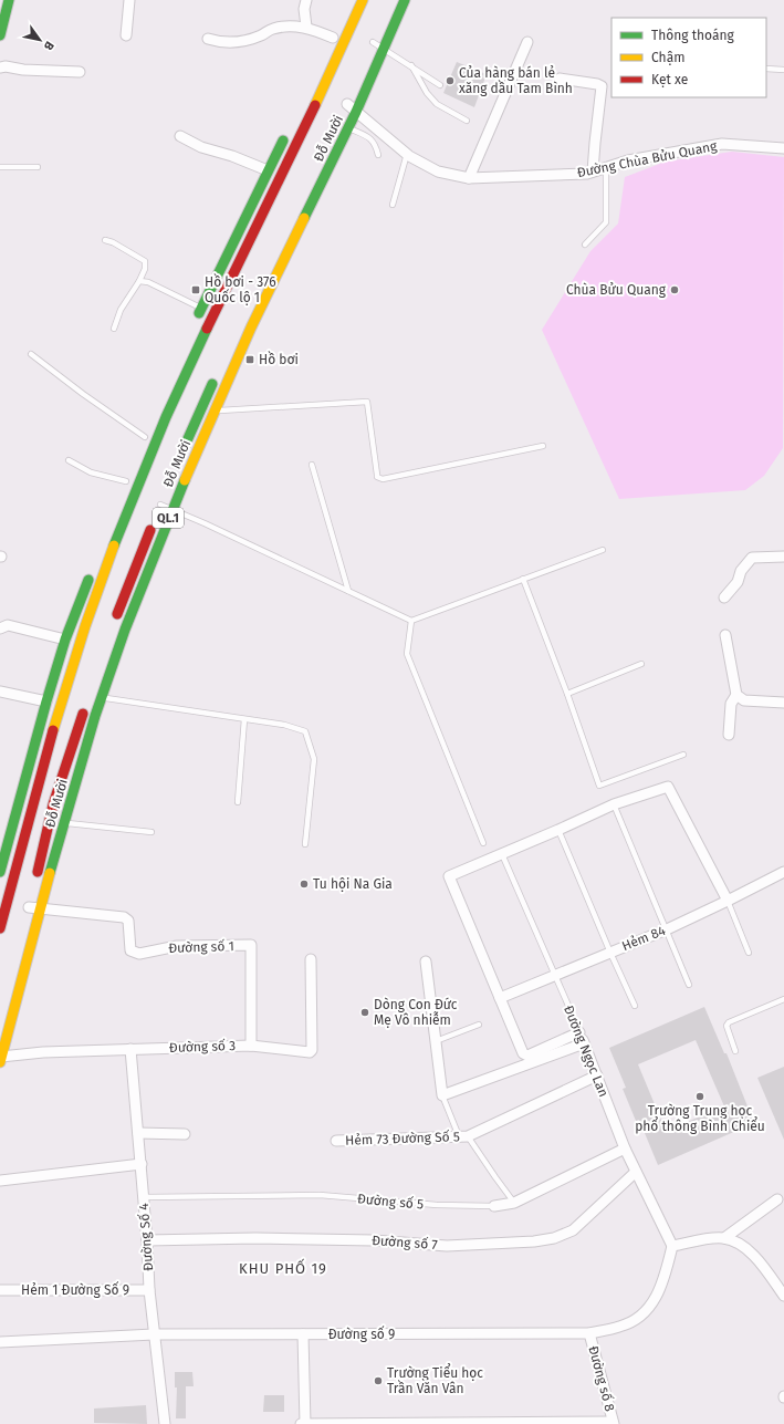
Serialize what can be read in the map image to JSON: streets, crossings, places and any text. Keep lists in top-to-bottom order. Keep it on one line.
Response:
{"streets":{"main road":["Đỗ Mười","QL.1"],"street":["Đường Chùa Bửu Quang","Hẻm 84","Đường số 1","Đường số 3","Đường Ngọc Lan","Hẻm 73 Đường Số 5","Đường số 5","Đường Số 4","Đường số 7","Hẻm 1 Đường Số 9","Đường số 9","Đường số 8"]},"crossings":[["Đỗ Mười","Đường Chùa Bửu Quang"],["Đỗ Mười","Đường số 1"],["Đỗ Mười","Đường số 3"],["Hẻm 84","Đường Ngọc Lan"],["Đường số 1","Đường số 3"],["Đường số 3","Đường Số 4"],["Đường Ngọc Lan","Đường số 5"],["Đường Ngọc Lan","Đường số 7"],["Đường Ngọc Lan","Đường số 9"],["Đường số 5","Đường Số 4"],["Đường Số 4","Đường số 7"],["Đường Số 4","Hẻm 1 Đường Số 9"],["Đường Số 4","Đường số 9"],["Đường số 9","Đường số 8"]],"districts":["KHU PHỐ 19"],"places":{"other":["Của hàng bán lẻ xăng dầu Tam Bình","Chùa Bửu Quang","Tu hội Na Gia","Dòng Con Đức Mẹ Vô nhiễm","Trường Trung học phổ thông Bình Chiểu","Trường Tiểu học Trần Văn Vân"],"transit":["Hồ bơi - 376 Quốc lộ 1","Hồ bơi"]},"legend":["Thông thoáng","Chậm","Kẹt xe"],"north":"bottom right"}
